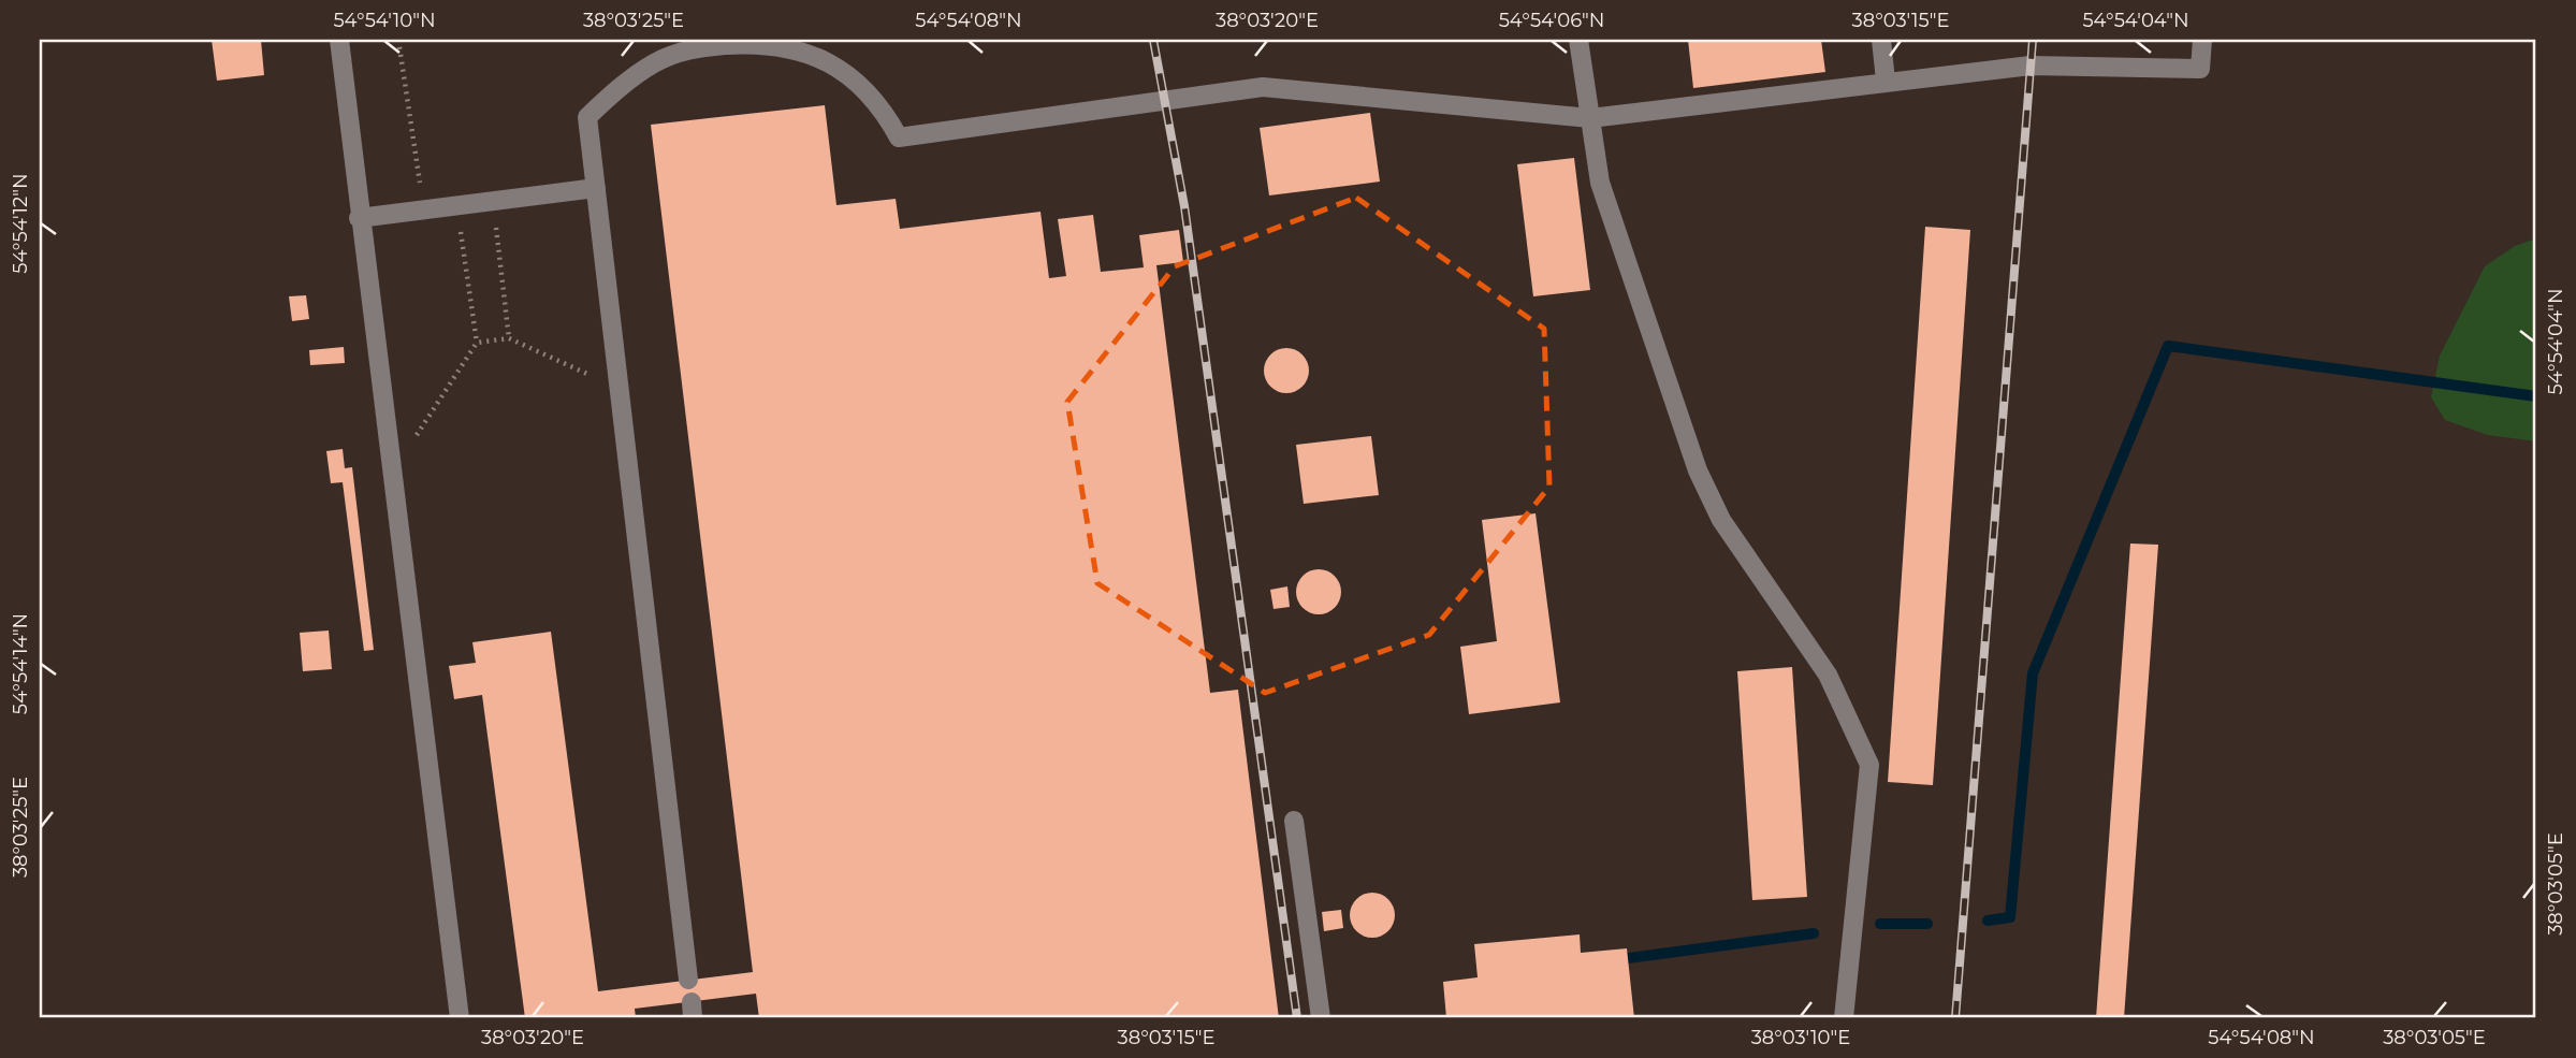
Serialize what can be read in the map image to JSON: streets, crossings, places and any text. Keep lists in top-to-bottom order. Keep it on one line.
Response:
{"coordinates":["54°54'10\"N","38°03'25\"E","54°54'08\"N","38°03'20\"E","54°54'06\"N","38°03'15\"E","54°54'04\"N","54°54'12\"N","54°54'14\"N","38°03'05\"E","38°03'10\"E"]}
